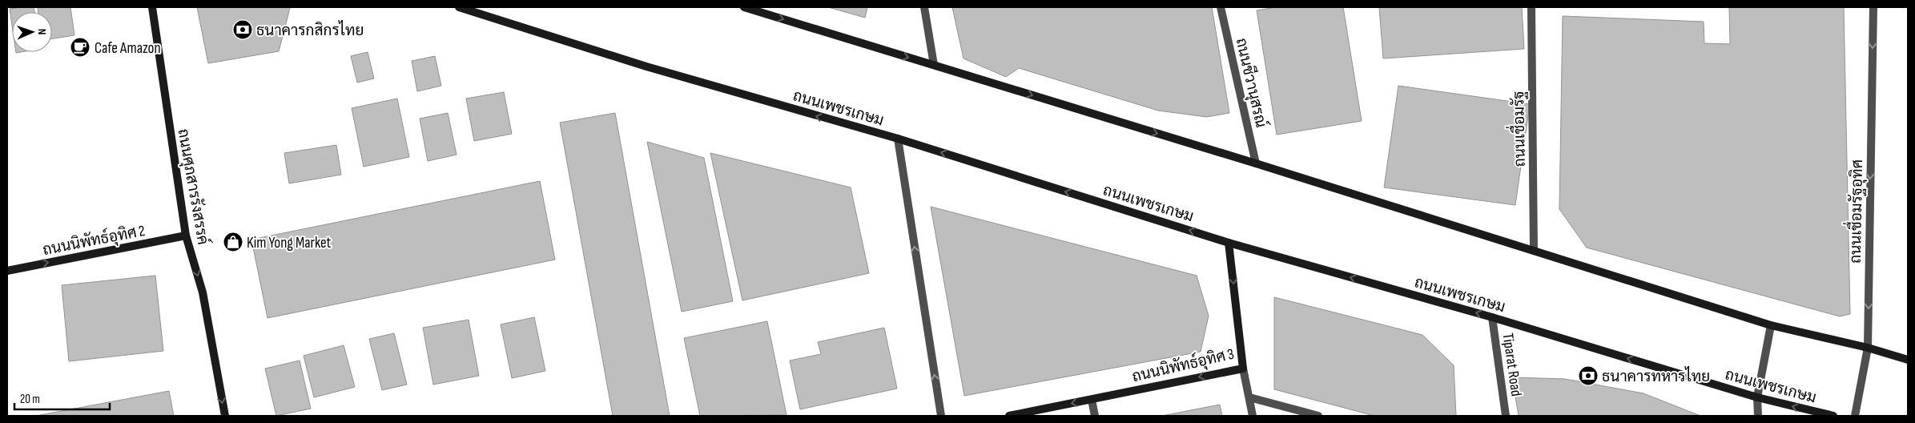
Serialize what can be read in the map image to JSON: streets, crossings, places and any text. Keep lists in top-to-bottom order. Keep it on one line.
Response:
{"streets":{"main road":["ถนนเพชรเกษม","ถนนศุภสารรังสรรค์","ถนนนิพัทธ์อุทิศ 2","ถนนนิพัทธ์อุทิศ 3"],"street":["ถนนชีวานุสรณ์","ถนนเชื่อมรัฐ","ถนนเชื่อมรัฐอุทิศ","Tiparat Road"]},"crossings":[["ถนนเพชรเกษม","ถนนนิพัทธ์อุทิศ 3"],["ถนนเพชรเกษม","Tiparat Road"],["ถนนศุภสารรังสรรค์","ถนนนิพัทธ์อุทิศ 2"]],"one_way":["ถนนเพชรเกษม","ถนนศุภสารรังสรรค์","ถนนเชื่อมรัฐอุทิศ","ถนนนิพัทธ์อุทิศ 2"],"places":{"bank":["ธนาคารกสิกรไทย","ธนาคารทหารไทย"],"cafe":["Cafe Amazon"],"shop":["Kim Yong Market"]},"scale_bar":"20 m","north":"right"}
